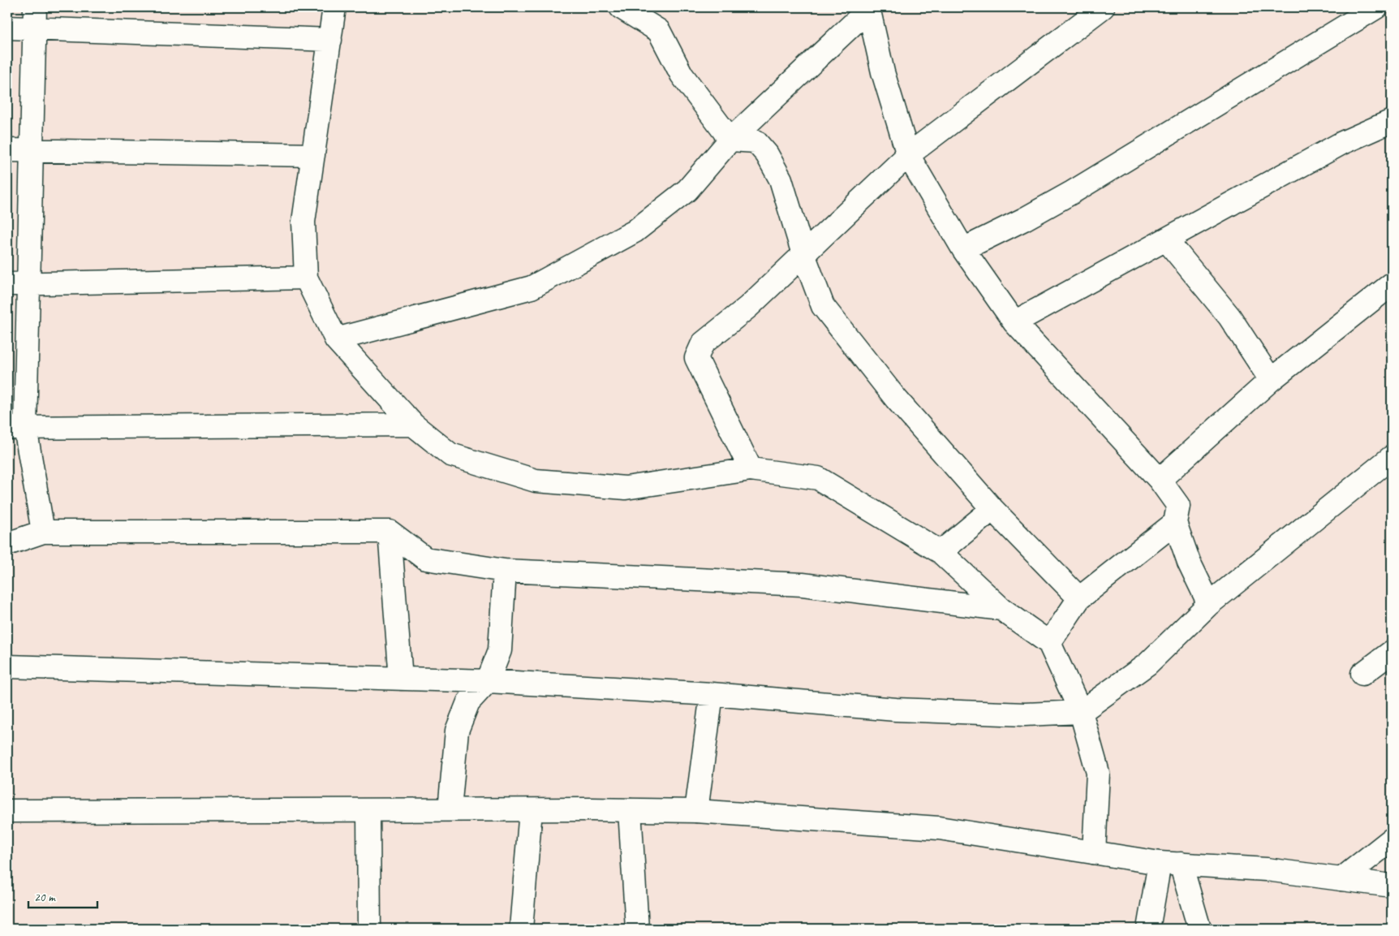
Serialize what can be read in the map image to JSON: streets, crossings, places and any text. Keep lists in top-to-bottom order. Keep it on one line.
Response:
{"scale_bar":"20 m"}
